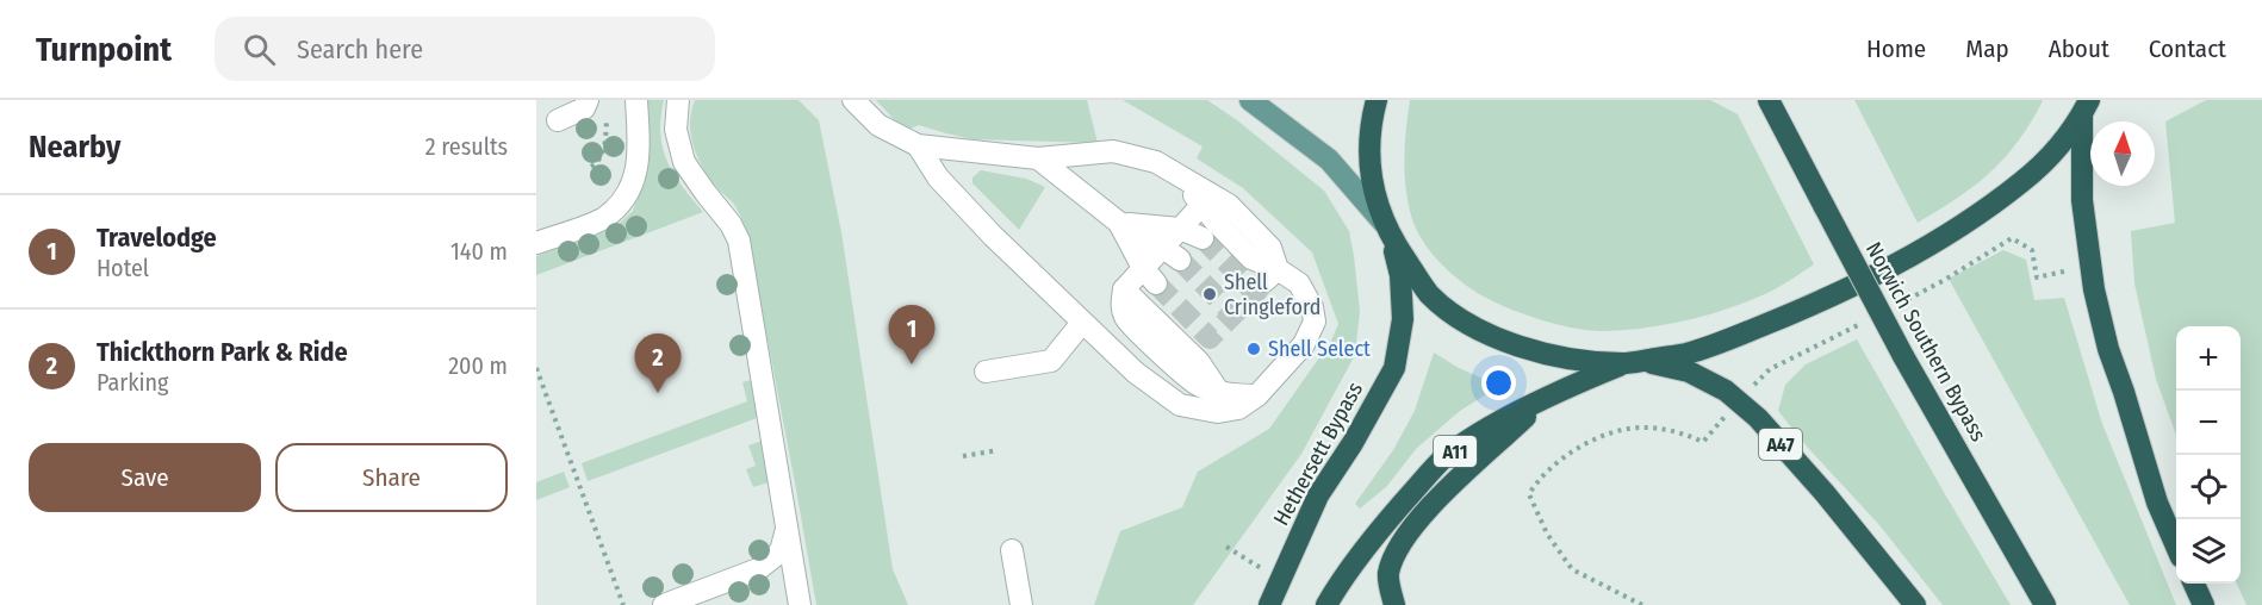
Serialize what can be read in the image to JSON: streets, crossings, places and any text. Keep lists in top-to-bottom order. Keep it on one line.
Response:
{"streets":{"highway":["Norwich Southern Bypass","A47","A11","Hethersett Bypass"]},"crossings":[["A47","A11"]],"places":["Shell Cringleford","Shell Select"],"north":"top","page":{"header":"Turnpoint","search":"Search here","nav":["Home","Map","About","Contact"],"heading":["Nearby","2 results"],"list":[{"mark":"1","name":"Travelodge","note":"Hotel","value":"140 m"},{"mark":"2","name":"Thickthorn Park & Ride","note":"Parking","value":"200 m"}],"pins":["1","2"],"map_buttons":["+","−"],"buttons":["Save","Share"]}}
